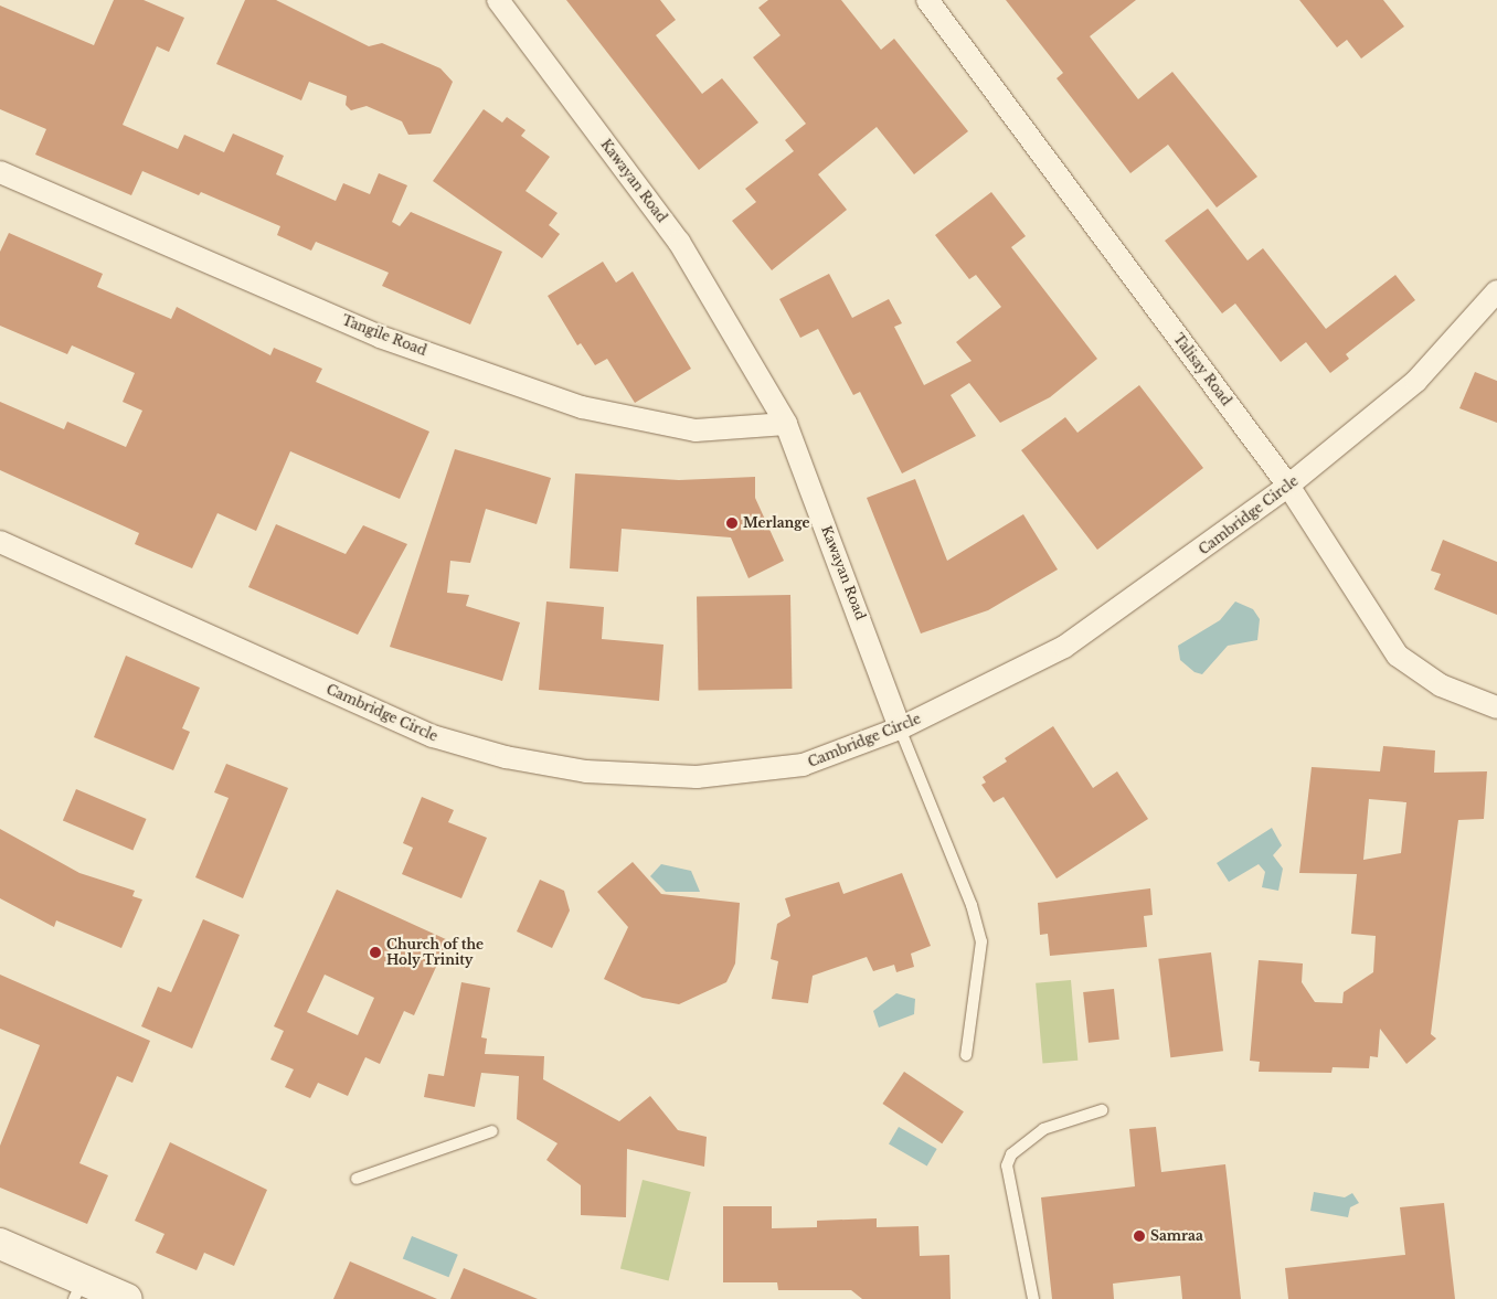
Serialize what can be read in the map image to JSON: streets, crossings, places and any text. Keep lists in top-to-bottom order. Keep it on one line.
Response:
{"streets":{"street":["Kawayan Road","Tangile Road","Talisay Road","Cambridge Circle"]},"crossings":[["Kawayan Road","Tangile Road"],["Kawayan Road","Cambridge Circle"],["Talisay Road","Cambridge Circle"]],"places":["Merlange","Church of the Holy Trinity","Samraa"]}
